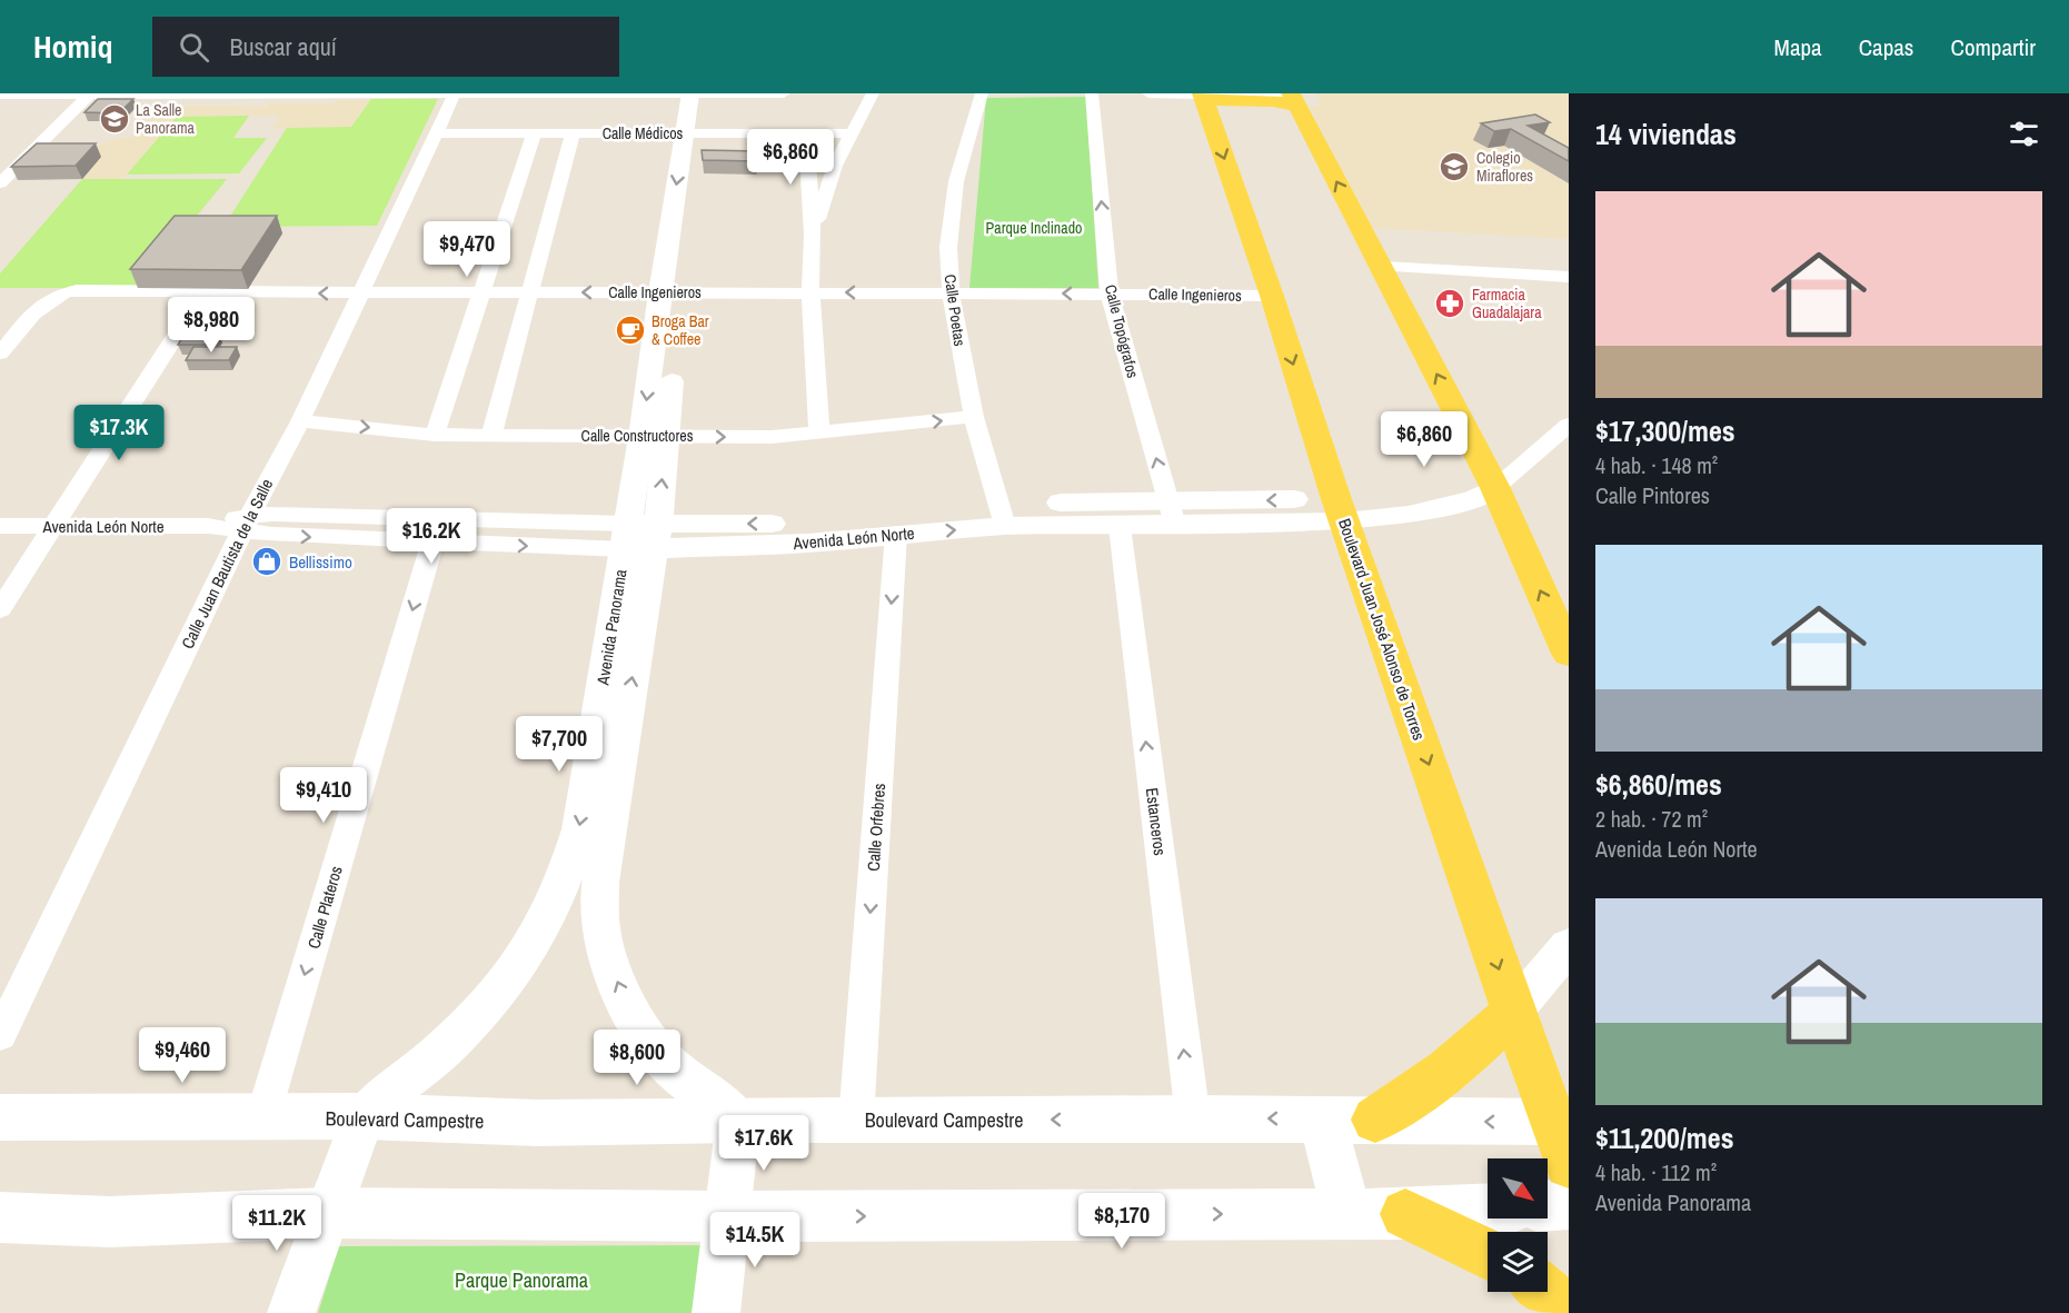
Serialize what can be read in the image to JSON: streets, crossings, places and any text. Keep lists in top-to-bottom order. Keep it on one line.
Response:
{"streets":{"main road":["Boulevard Juan José Alonso de Torres","Boulevard Campestre"],"street":["Calle Médicos","Calle Ingenieros","Calle Poetas","Calle Topógrafos","Calle Constructores","Avenida León Norte","Calle Juan Bautista de la Salle","Avenida Panorama","Estanceros","Calle Orfebres","Calle Plateros"]},"crossings":[["Calle Médicos","Calle Juan Bautista de la Salle"],["Calle Médicos","Avenida Panorama"],["Calle Ingenieros","Calle Poetas"],["Calle Ingenieros","Calle Topógrafos"],["Calle Ingenieros","Calle Juan Bautista de la Salle"],["Calle Ingenieros","Avenida Panorama"],["Calle Ingenieros","Boulevard Juan José Alonso de Torres"],["Calle Poetas","Calle Constructores"],["Calle Poetas","Avenida León Norte"],["Calle Topógrafos","Avenida León Norte"],["Calle Constructores","Calle Juan Bautista de la Salle"],["Calle Constructores","Avenida Panorama"],["Avenida León Norte","Calle Juan Bautista de la Salle"],["Avenida León Norte","Avenida Panorama"],["Avenida León Norte","Boulevard Juan José Alonso de Torres"],["Avenida León Norte","Estanceros"],["Avenida León Norte","Calle Orfebres"],["Avenida León Norte","Calle Plateros"],["Avenida Panorama","Boulevard Campestre"],["Boulevard Juan José Alonso de Torres","Boulevard Campestre"],["Estanceros","Boulevard Campestre"],["Calle Orfebres","Boulevard Campestre"],["Calle Plateros","Boulevard Campestre"]],"one_way":["Calle Topógrafos","Calle Constructores","Estanceros","Calle Orfebres","Calle Plateros"],"parks":["Parque Inclinado","Parque Panorama"],"places":{"school or university":["La Salle Panorama","Colegio Miraflores"],"pharmacy":["Farmacia Guadalajara"],"cafe":["Broga Bar & Coffee"],"shop":["Bellissimo"]},"north":"bottom right","page":{"header":"Homiq","search":"Buscar aquí","nav":["Mapa","Capas","Compartir"],"heading":"14 viviendas","price":["$6,860","$9,470","$8,980","$17.3K","$6,860","$16.2K","$7,700","$9,410","$9,460","$8,600","$17.6K","$8,170","$11.2K","$14.5K"],"list":[{"name":"$17,300/mes","note":"4 hab. · 148 m² · Calle Pintores"},{"name":"$6,860/mes","note":"2 hab. · 72 m² · Avenida León Norte"},{"name":"$11,200/mes","note":"4 hab. · 112 m² · Avenida Panorama"}]}}
